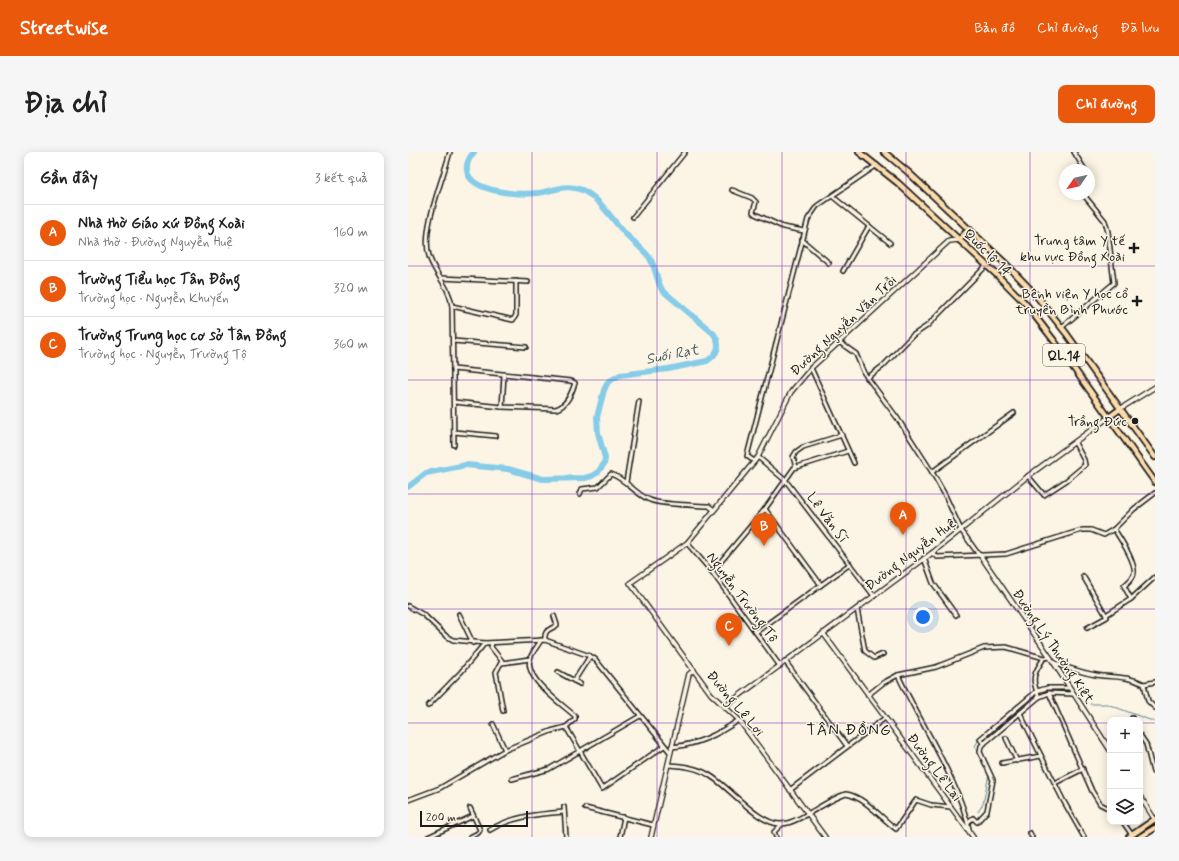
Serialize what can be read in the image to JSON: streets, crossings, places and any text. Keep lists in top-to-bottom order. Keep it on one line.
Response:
{"streets":{"main road":["Quốc lộ 14","QL.14"],"street":["Đường Nguyễn Văn Trỗi","Lê Văn Sĩ","Đường Nguyễn Huệ","Nguyễn Trường Tộ","Đường Lý Thường Kiệt","Đường Lê Lợi","Đường Lê Lai"]},"crossings":[["Quốc lộ 14","Đường Nguyễn Văn Trỗi"],["Quốc lộ 14","Đường Nguyễn Huệ"],["Đường Nguyễn Văn Trỗi","Lê Văn Sĩ"],["Đường Nguyễn Văn Trỗi","Nguyễn Trường Tộ"],["Đường Nguyễn Văn Trỗi","Đường Lê Lợi"],["Lê Văn Sĩ","Đường Nguyễn Huệ"],["Đường Nguyễn Huệ","Nguyễn Trường Tộ"],["Đường Nguyễn Huệ","Đường Lê Lợi"],["Đường Nguyễn Huệ","Đường Lê Lai"]],"districts":["TÂN ĐỒNG"],"water":["Suối Rạt"],"places":{"health":["Trung tâm Y tế khu vực Đồng Xoài","Bệnh viện Y học cổ truyền Bình Phước"],"other":["Trầng Đức"]},"scale_bar":"200 m","north":"bottom left","page":{"header":"Streetwise","nav":["Bản đồ","Chỉ đường","Đã lưu"],"buttons":"Chỉ đường","title":"Địa chỉ","heading":["Gần đây","3 kết quả"],"list":[{"mark":"A","name":"Nhà thờ Giáo xứ Đồng Xoài","note":"Nhà thờ · Đường Nguyễn Huệ","value":"160 m"},{"mark":"B","name":"Trường Tiểu học Tân Đồng","note":"Trường học · Nguyễn Khuyến","value":"320 m"},{"mark":"C","name":"Trường Trung học cơ sở Tân Đồng","note":"Trường học · Nguyễn Trường Tộ","value":"360 m"}],"pins":["A","B","C"],"map_buttons":["+","−"],"scale":"200 m"}}
